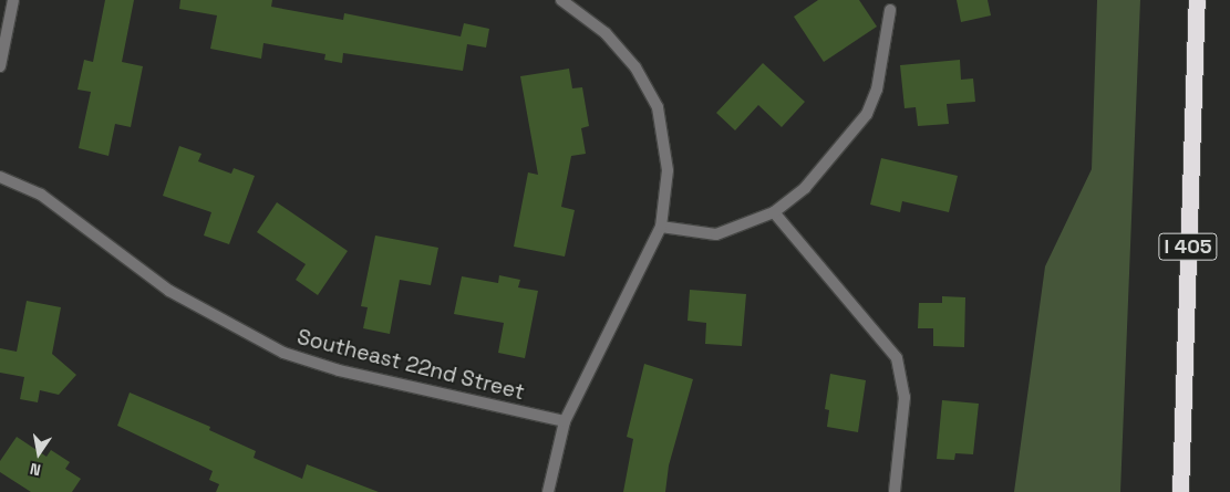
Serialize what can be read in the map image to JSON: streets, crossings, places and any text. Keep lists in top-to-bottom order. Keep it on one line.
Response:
{"streets":{"highway":["I 405"],"street":["Southeast 22nd Street"]},"north":"bottom"}
